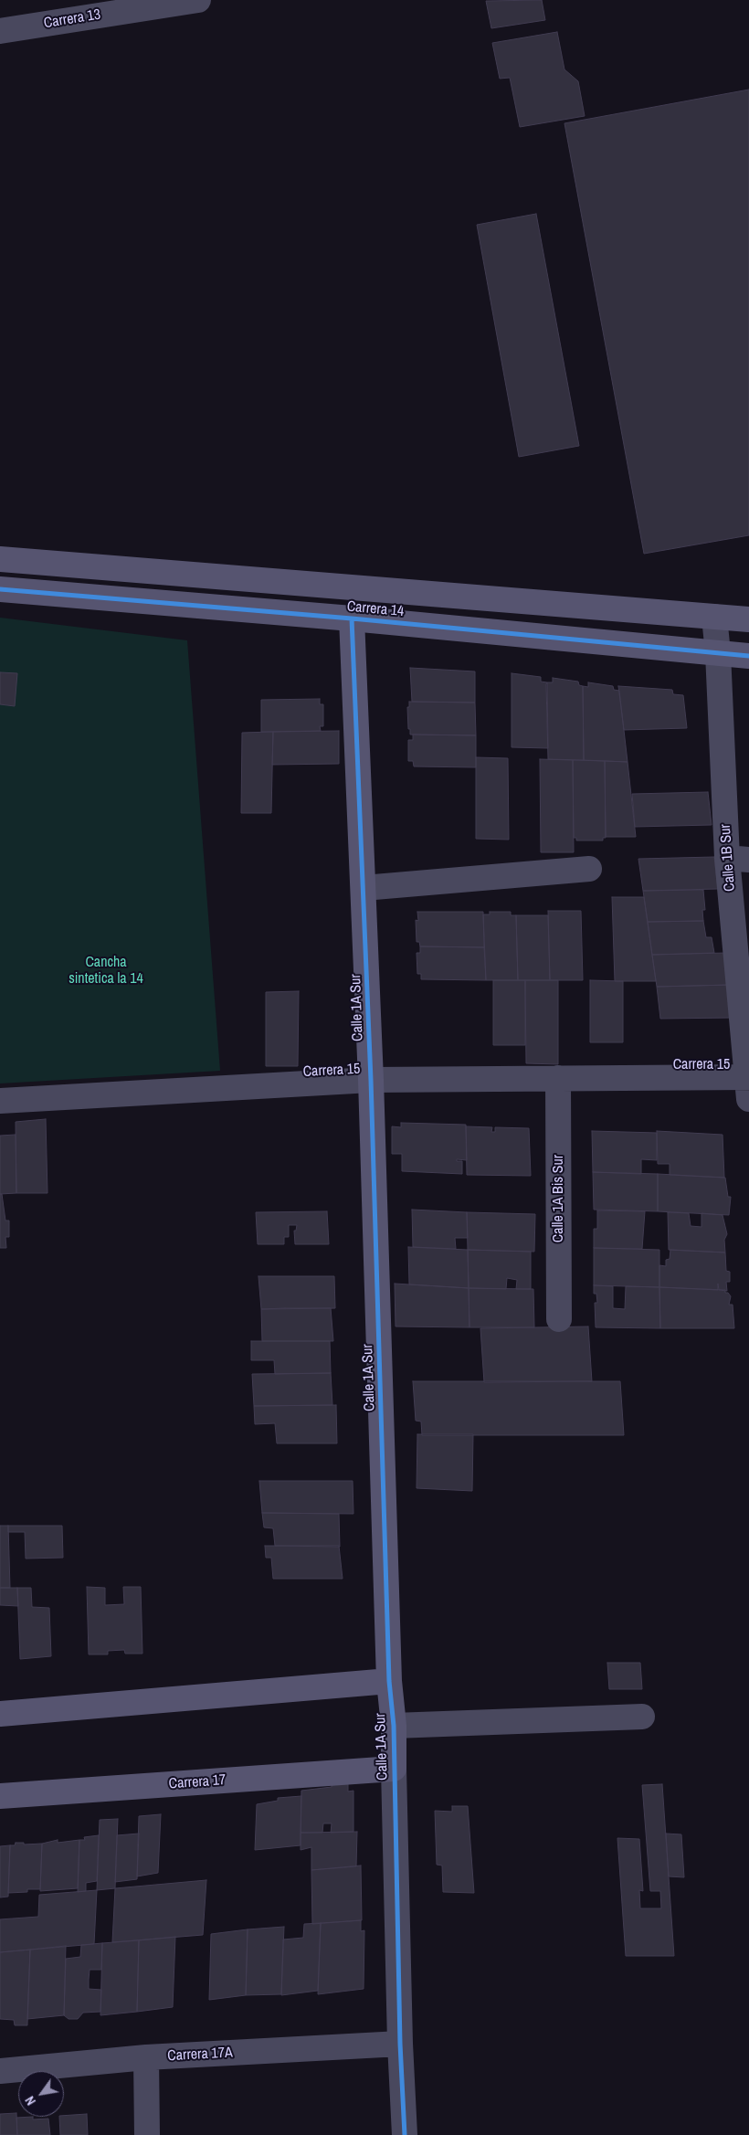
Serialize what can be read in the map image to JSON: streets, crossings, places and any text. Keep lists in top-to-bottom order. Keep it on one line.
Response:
{"streets":{"street":["Carrera 13","Carrera 14","Calle 1B Sur","Calle 1A Sur","Carrera 15","Calle 1A Bis Sur","Carrera 17","Carrera 17A"]},"crossings":[["Carrera 14","Calle 1B Sur"],["Carrera 14","Calle 1A Sur"],["Calle 1B Sur","Carrera 15"],["Calle 1A Sur","Carrera 15"],["Calle 1A Sur","Carrera 17"],["Calle 1A Sur","Carrera 17A"],["Carrera 15","Calle 1A Bis Sur"]],"parks":["Cancha sintetica la 14"],"north":"bottom left"}
